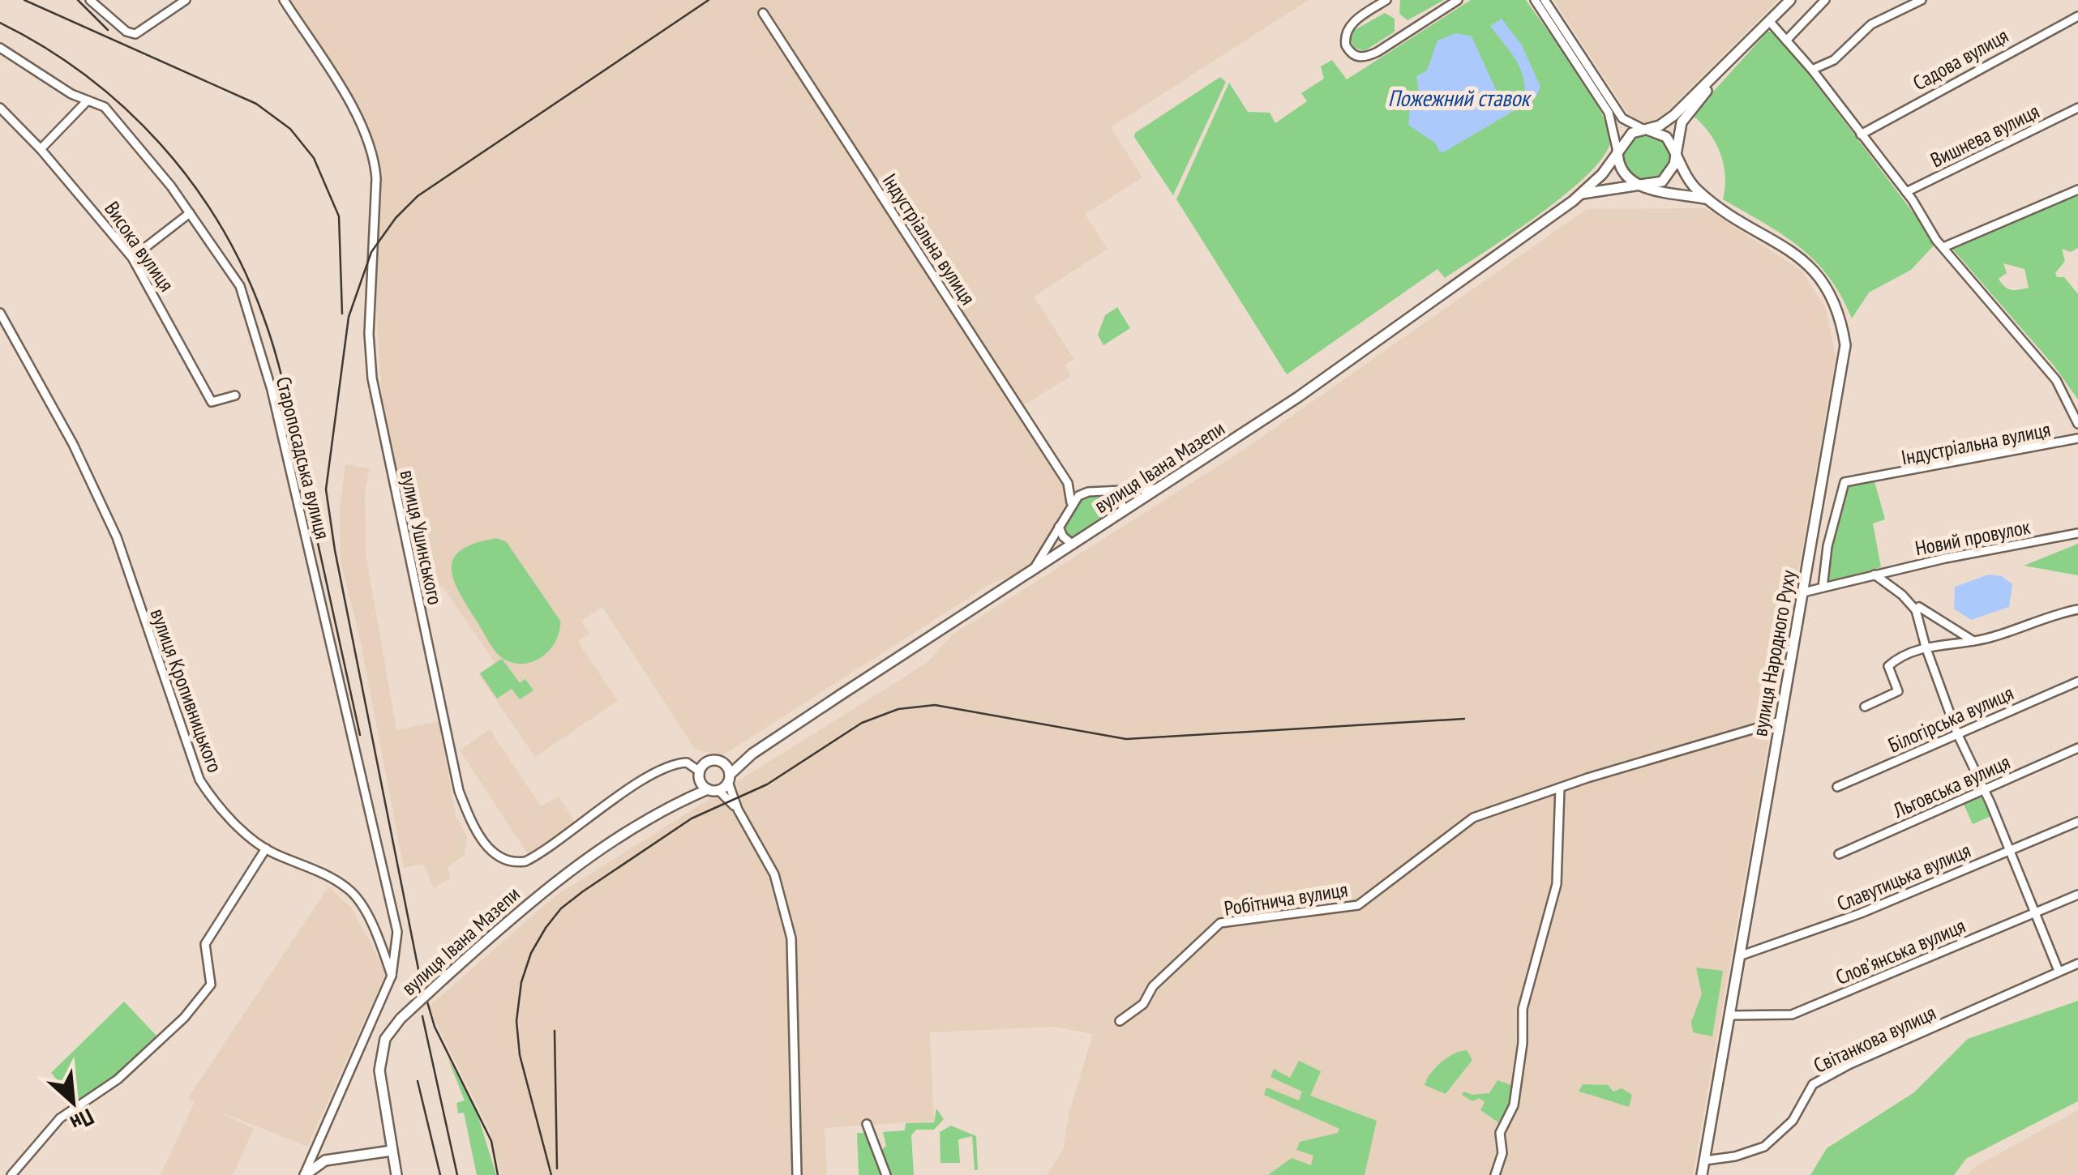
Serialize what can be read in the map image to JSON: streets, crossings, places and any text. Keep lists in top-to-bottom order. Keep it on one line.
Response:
{"streets":{"main road":["вулиця Івана Мазепи","вулиця Народного Руху"],"street":["Садова вулиця","Вишнева вулиця","Індустріальна вулиця","Висока вулиця","Старопосадська вулиця","вулиця Ушинського","Новий провулок","вулиця Кропивницького","Білогірська вулиця","Льговська вулиця","Славутицька вулиця","Робітнича вулиця","Словʼянська вулиця","Світанкова вулиця"]},"crossings":[["Індустріальна вулиця","Новий провулок"],["Старопосадська вулиця","вулиця Кропивницького"],["вулиця Івана Мазепи","вулиця Ушинського"],["вулиця Івана Мазепи","вулиця Народного Руху"],["Новий провулок","вулиця Народного Руху"],["вулиця Народного Руху","Славутицька вулиця"],["вулиця Народного Руху","Робітнича вулиця"],["вулиця Народного Руху","Словʼянська вулиця"],["вулиця Народного Руху","Світанкова вулиця"]],"water":["Пожежний ставок"],"north":"bottom right"}
